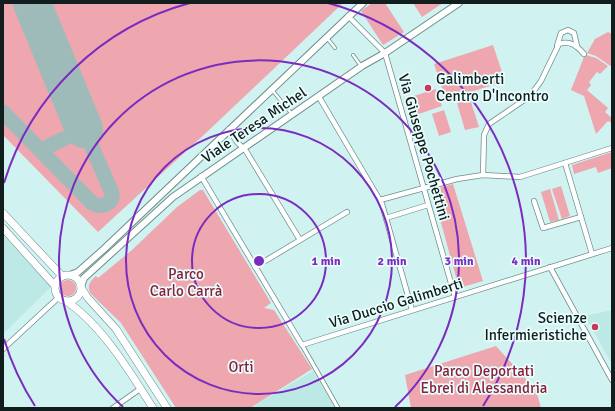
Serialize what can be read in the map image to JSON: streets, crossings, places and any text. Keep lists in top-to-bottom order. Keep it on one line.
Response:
{"streets":{"street":["Viale Teresa Michel","Via Giuseppe Pochettini","Via Duccio Galimberti"]},"crossings":[["Viale Teresa Michel","Via Giuseppe Pochettini"],["Via Giuseppe Pochettini","Via Duccio Galimberti"]],"parks":["Parco Carlo Carrà","Orti","Parco Deportati Ebrei di Alessandria"],"places":["Galimberti Centro D'Incontro","Scienze Infermieristiche"],"rings":["1 min","2 min","3 min","4 min"]}
